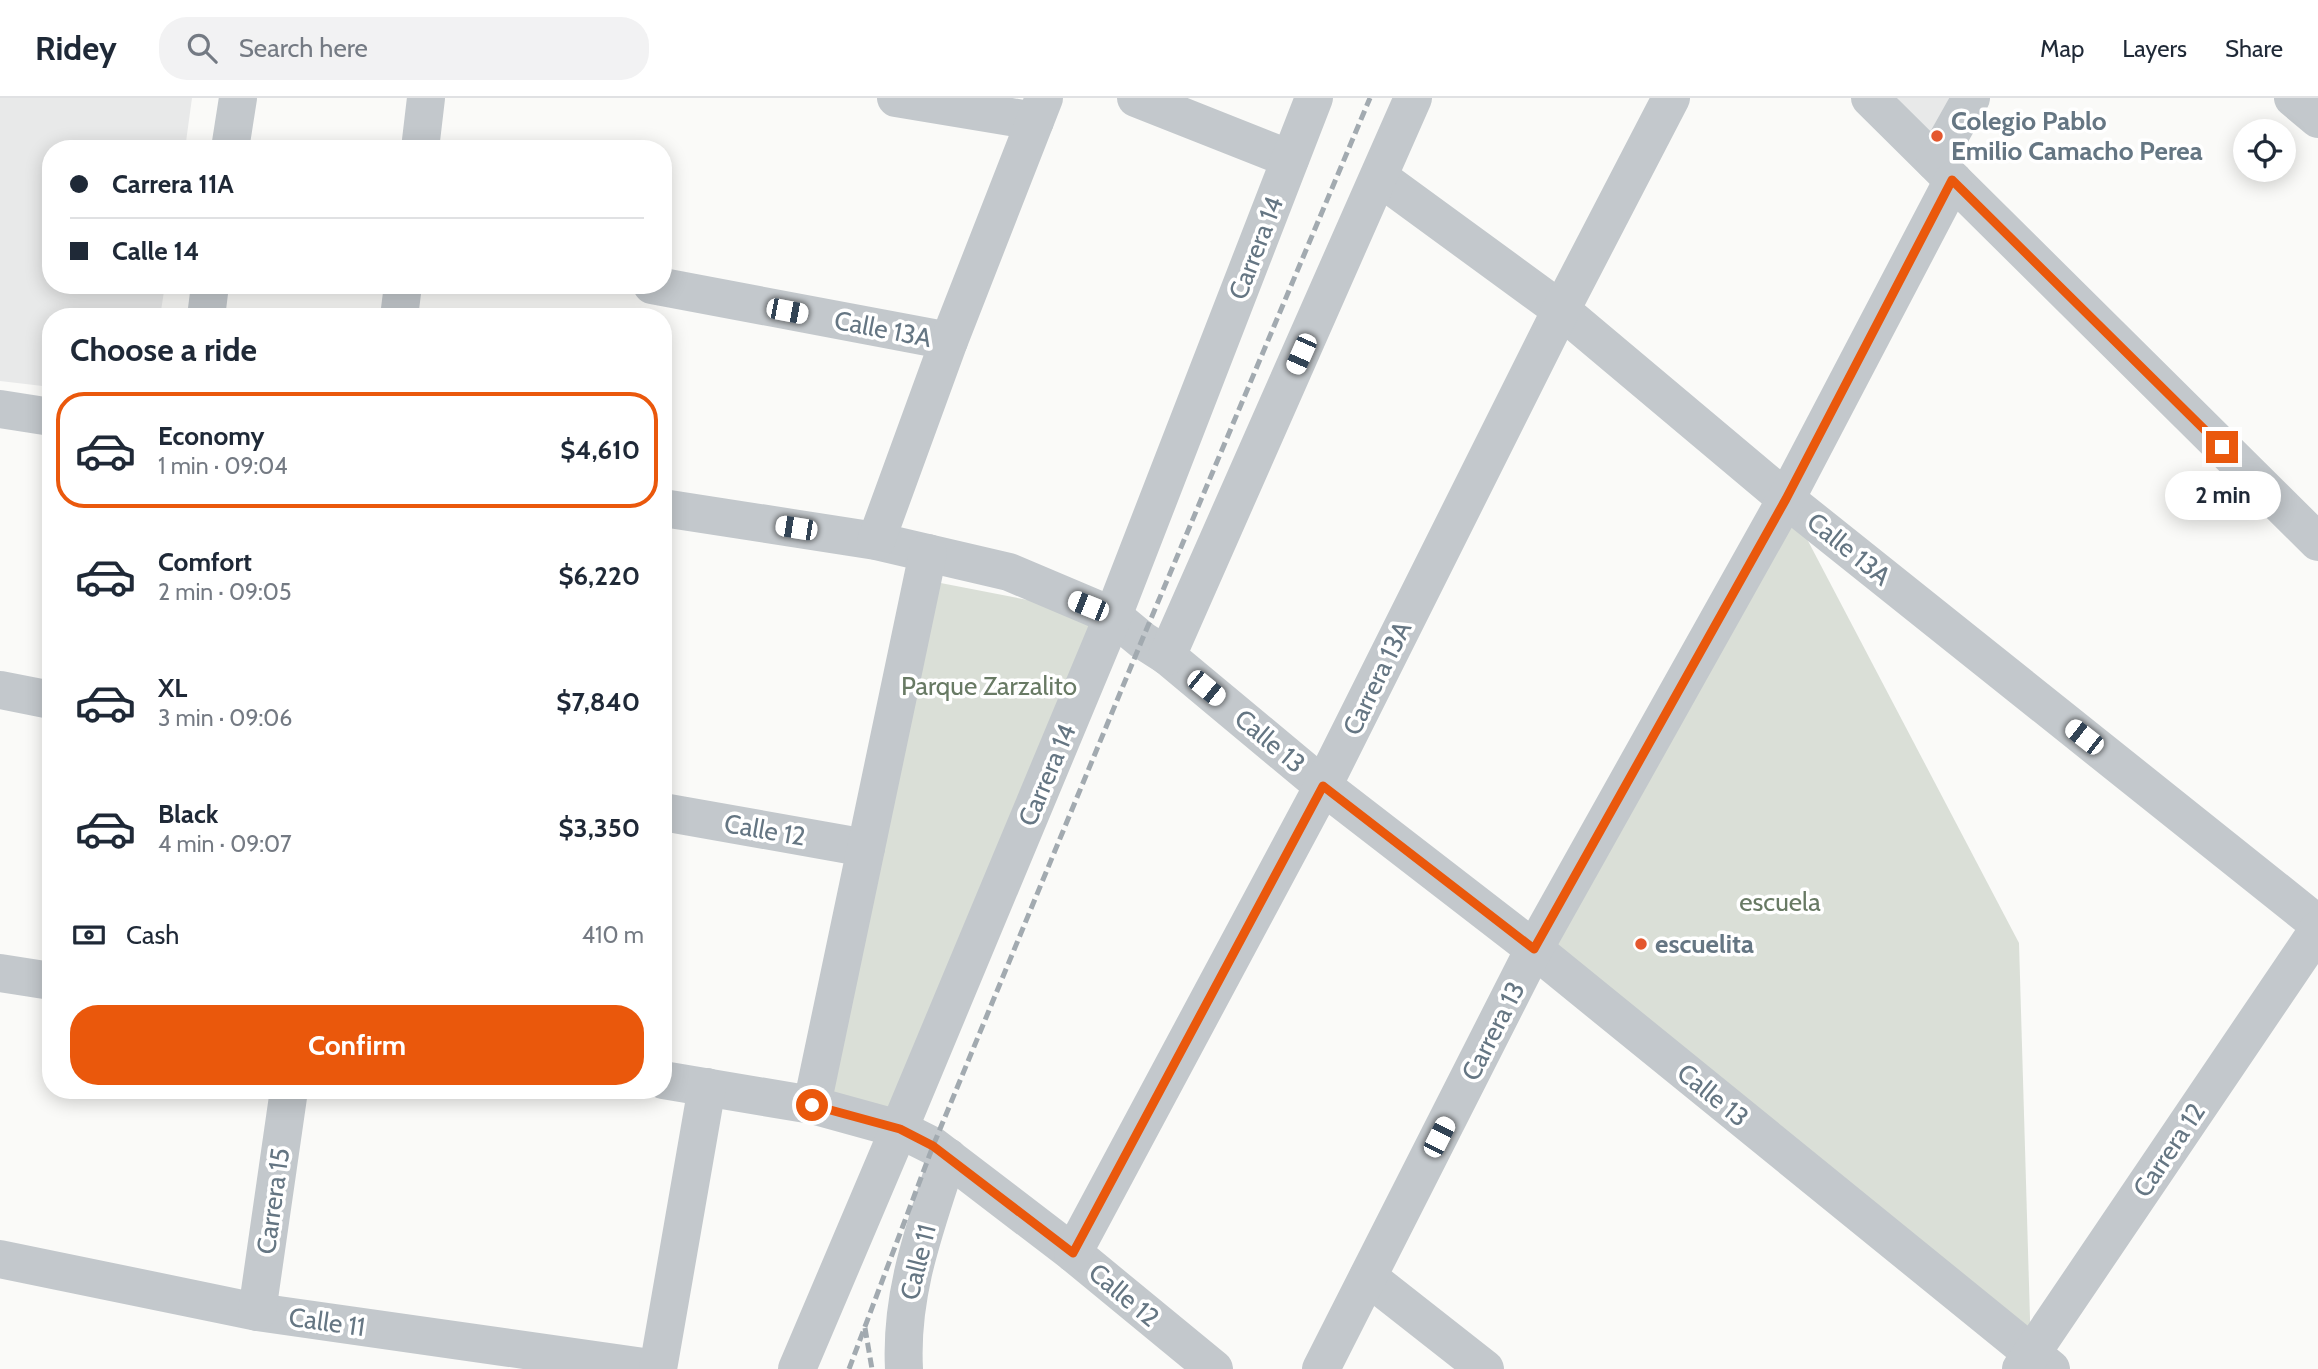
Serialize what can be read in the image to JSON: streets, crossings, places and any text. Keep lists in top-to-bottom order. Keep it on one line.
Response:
{"streets":{"street":["Carrera 14","Calle 13A","Carrera 13A","Calle 13","Calle 12","Carrera 13","Carrera 12","Carrera 15","Calle 11"]},"crossings":[["Carrera 14","Calle 13"],["Carrera 14","Calle 12"],["Carrera 14","Calle 11"],["Calle 13A","Carrera 13A"],["Calle 13A","Carrera 13"],["Carrera 13A","Calle 13"],["Carrera 13A","Calle 12"],["Calle 13","Carrera 13"],["Calle 13","Carrera 12"],["Calle 12","Calle 11"],["Carrera 15","Calle 11"]],"parks":["Parque Zarzalito","escuela"],"places":["Colegio Pablo Emilio Camacho Perea","escuelita"],"page":{"header":"Ridey","search":"Search here","nav":["Map","Layers","Share"],"banner":["Carrera 11A","Calle 14"],"heading":"Choose a ride","list":[{"name":"Economy","note":"1 min · 09:04","value":"$4,610"},{"name":"Comfort","note":"2 min · 09:05","value":"$6,220"},{"name":"XL","note":"3 min · 09:06","value":"$7,840"},{"name":"Black","note":"4 min · 09:07","value":"$3,350"}],"bubble":"2 min","pay":["Cash","410 m"],"buttons":"Confirm"}}
